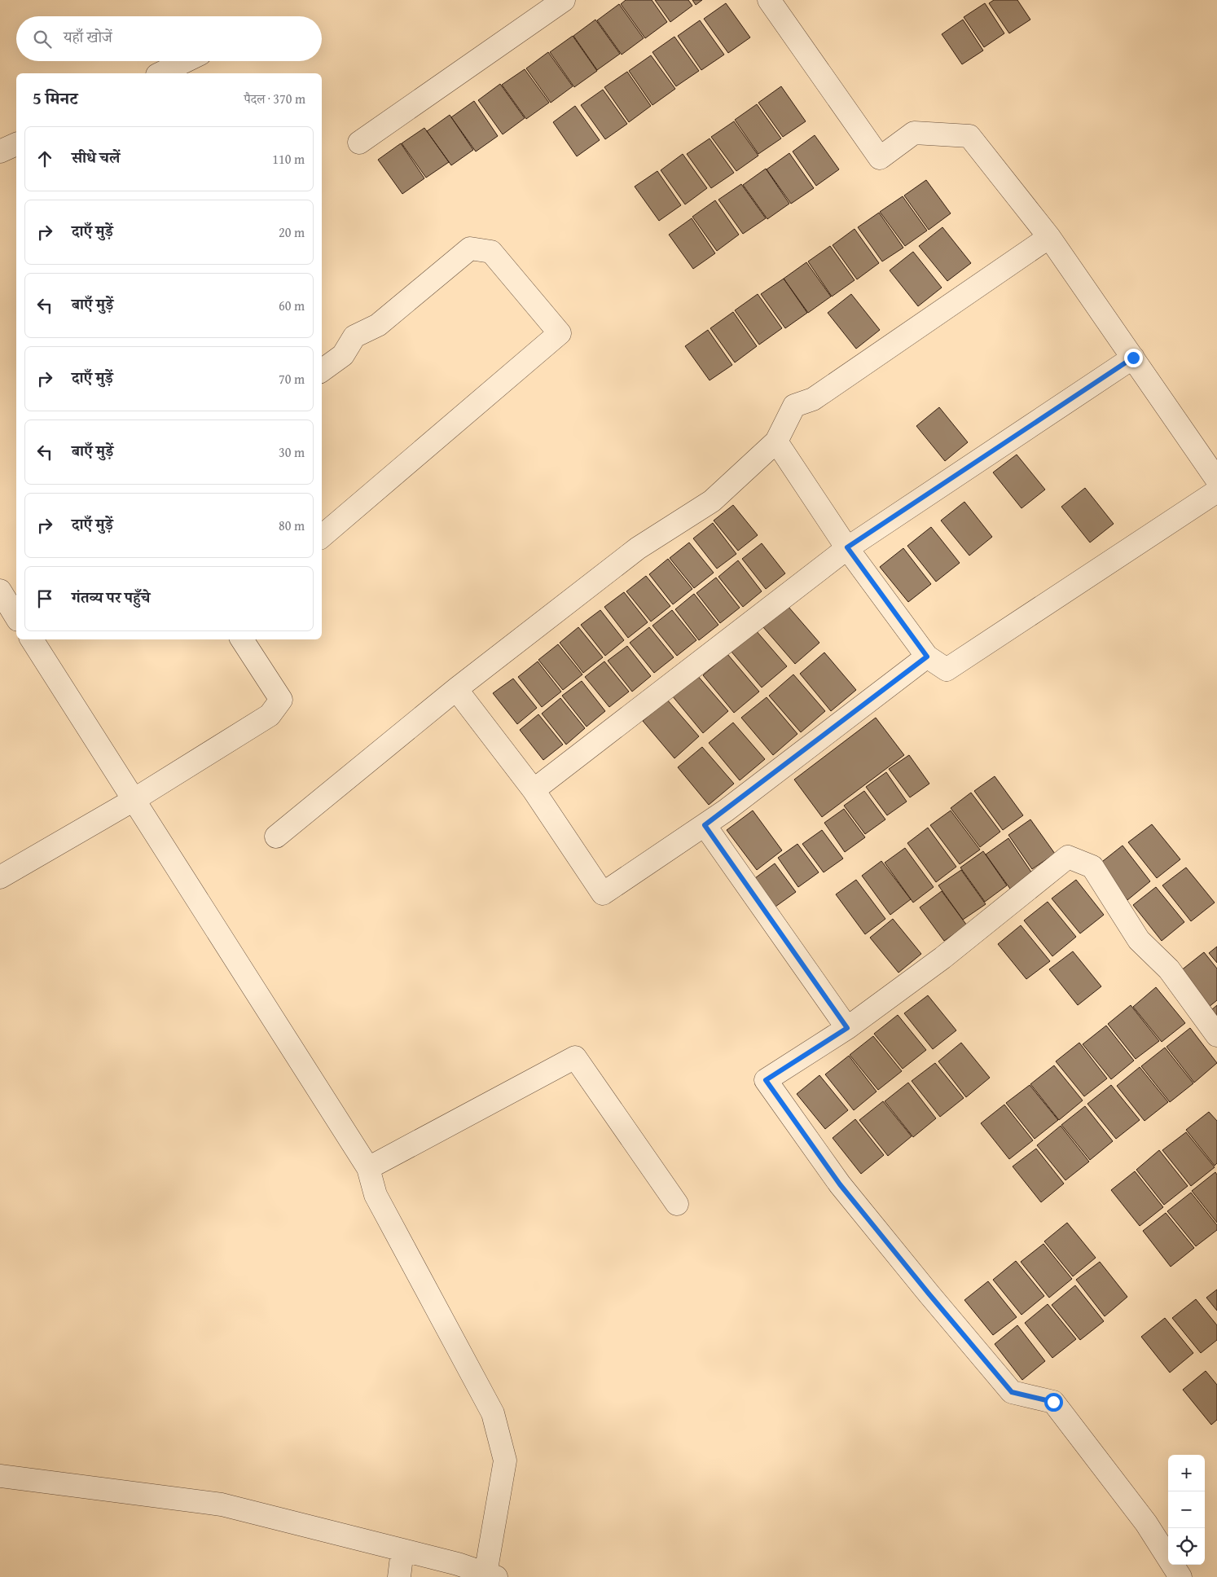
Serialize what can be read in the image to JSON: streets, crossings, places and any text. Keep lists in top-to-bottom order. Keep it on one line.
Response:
{"page":{"search":"यहाँ खोजें","heading":["5 मिनट","पैदल · 370 m"],"list":[["सीधे चलें","110 m"],["दाएँ मुड़ें","20 m"],["बाएँ मुड़ें","60 m"],["दाएँ मुड़ें","70 m"],["बाएँ मुड़ें","30 m"],["दाएँ मुड़ें","80 m"],"गंतव्य पर पहुँचे"],"map_buttons":["+","−"]}}
